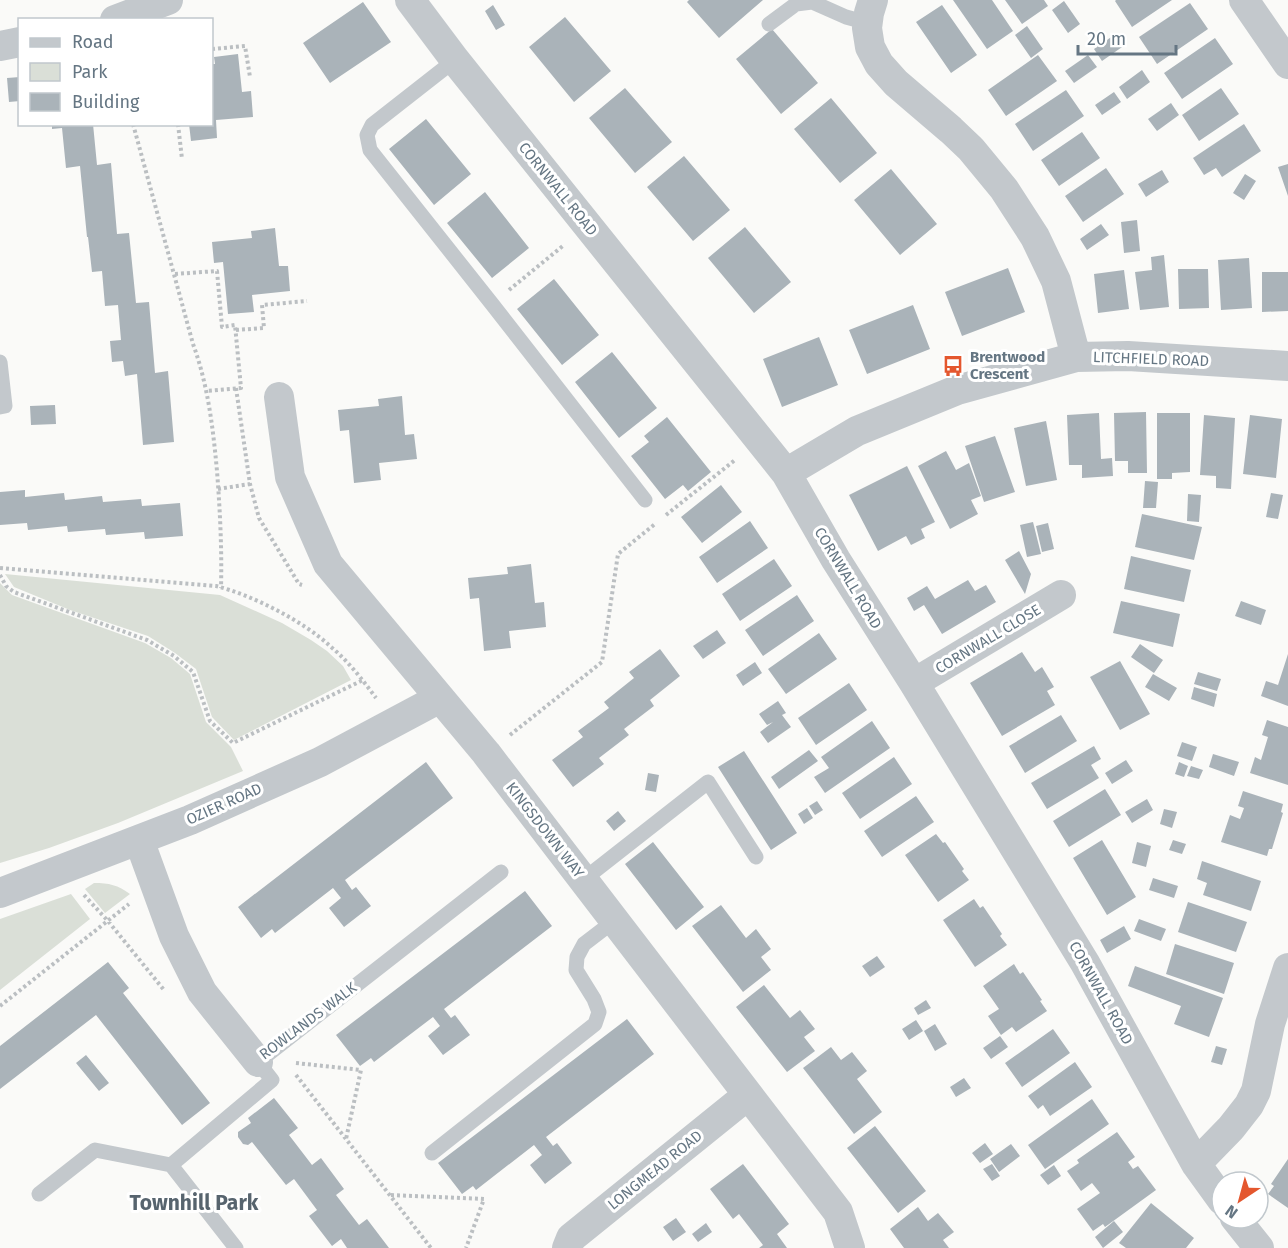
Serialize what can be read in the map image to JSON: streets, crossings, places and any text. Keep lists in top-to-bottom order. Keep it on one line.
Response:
{"streets":{"street":["CORNWALL ROAD","LITCHFIELD ROAD","CORNWALL CLOSE","OZIER ROAD","KINGSDOWN WAY","ROWLANDS WALK","LONGMEAD ROAD"]},"crossings":[["CORNWALL ROAD","LITCHFIELD ROAD"],["CORNWALL ROAD","CORNWALL CLOSE"],["OZIER ROAD","KINGSDOWN WAY"],["OZIER ROAD","ROWLANDS WALK"],["KINGSDOWN WAY","LONGMEAD ROAD"]],"districts":["Townhill Park"],"places":{"bus stop":["Brentwood Crescent"]},"legend":["Road","Park","Building"],"scale_bar":"20 m","north":"bottom left"}
